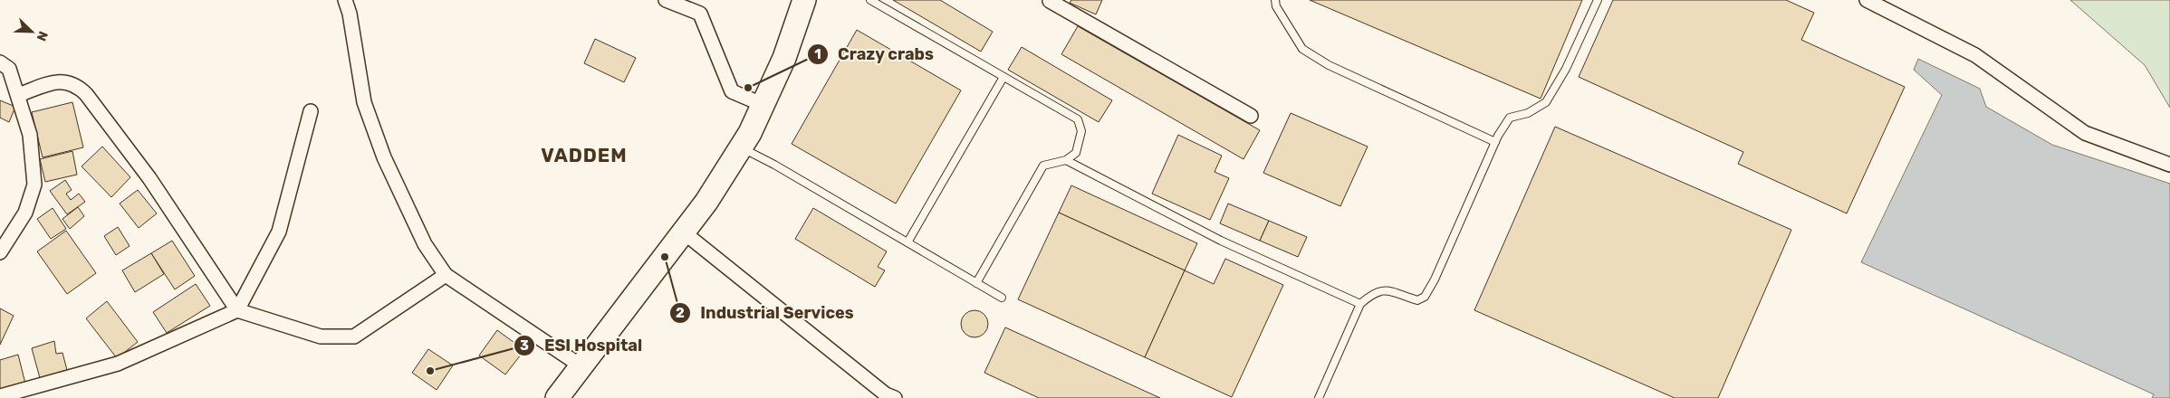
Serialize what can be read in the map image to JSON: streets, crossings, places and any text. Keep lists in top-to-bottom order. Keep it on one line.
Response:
{"districts":["VADDEM"],"places":["Crazy crabs","Industrial Services","ESI Hospital"],"north":"bottom right"}
